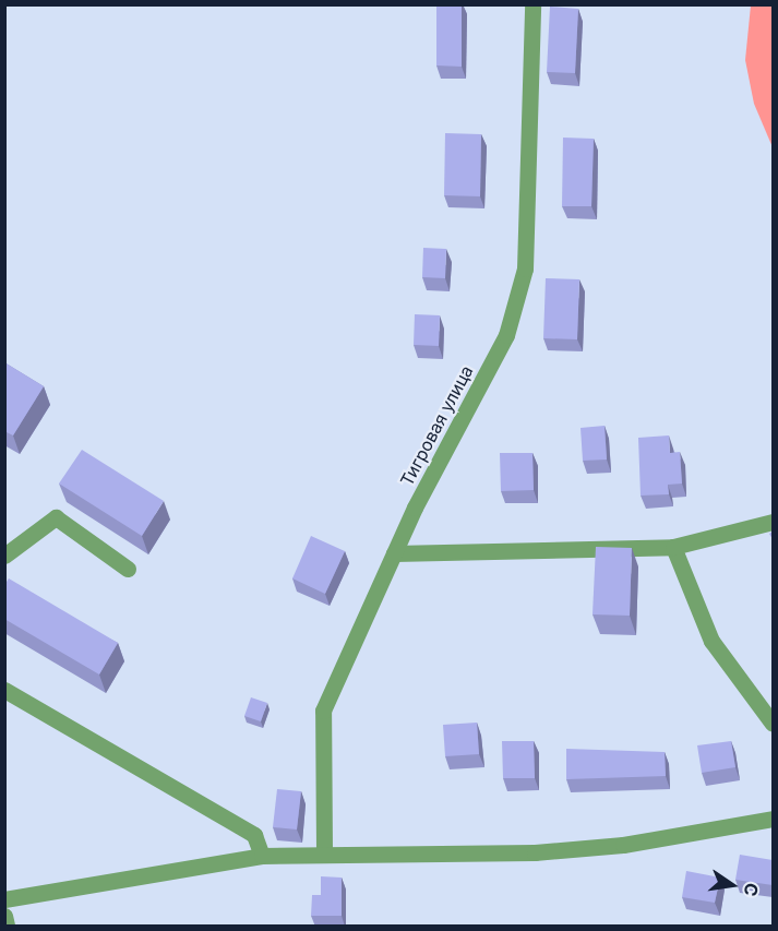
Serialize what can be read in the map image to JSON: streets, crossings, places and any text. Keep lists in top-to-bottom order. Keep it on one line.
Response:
{"streets":{"street":["Тигровая улица"]},"north":"right"}
